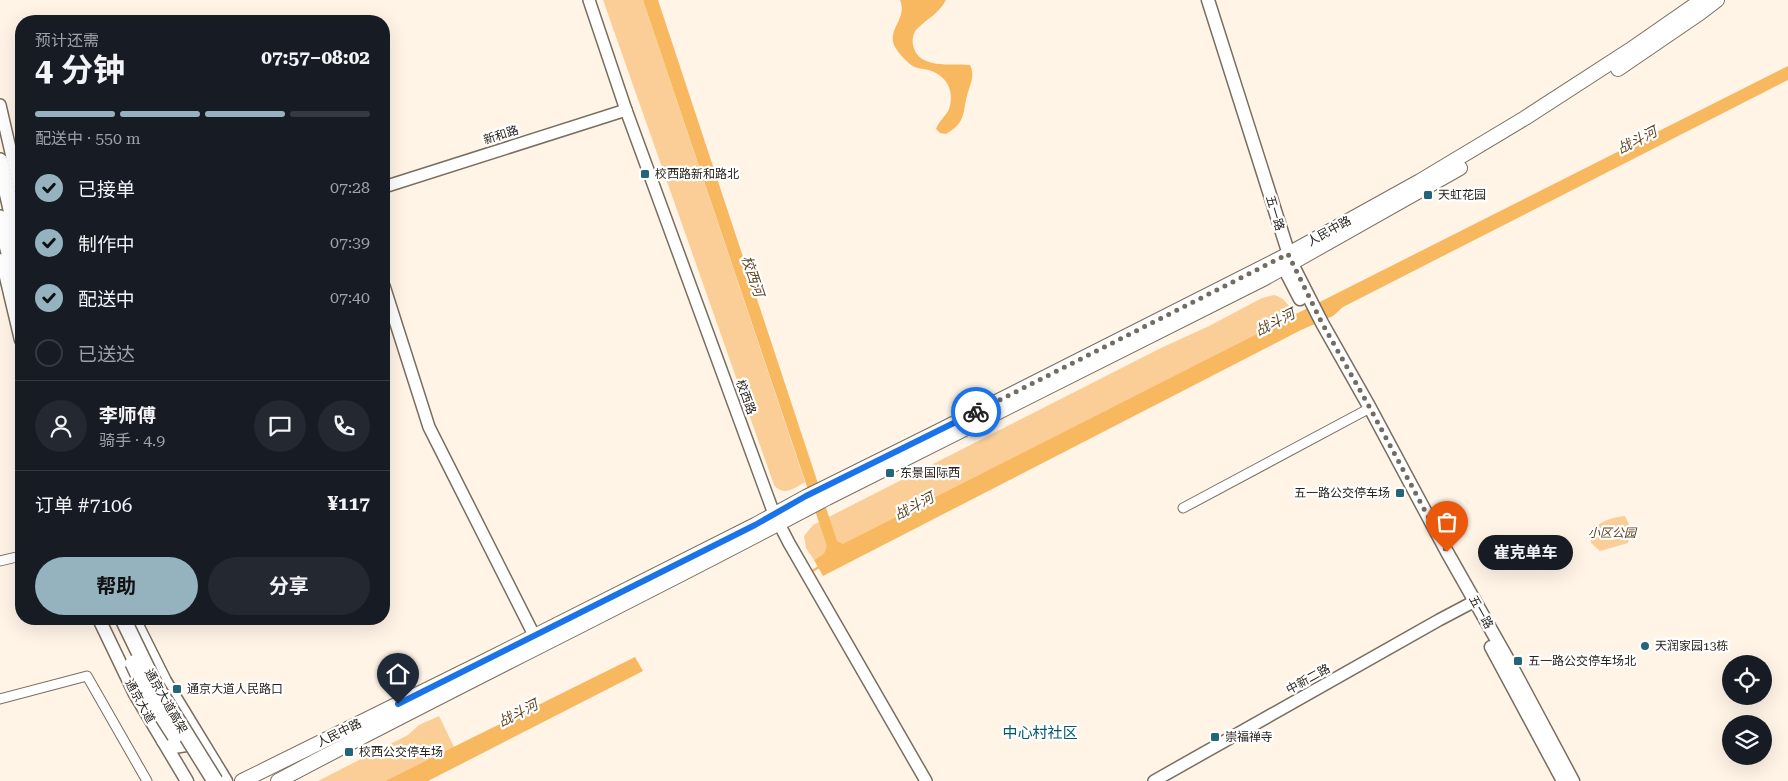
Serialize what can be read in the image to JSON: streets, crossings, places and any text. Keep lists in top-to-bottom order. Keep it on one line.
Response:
{"streets":{"highway":["通京大道高架"],"main road":["五一路","人民中路","通京大道"],"street":["新和路","校西路","中新二路"]},"crossings":[["新和路","校西路"],["五一路","人民中路"],["五一路","中新二路"],["人民中路","校西路"]],"districts":["中心村社区"],"water":["战斗河","校西河"],"parks":["小区公园"],"places":{"transit":["校西路新和路北","天虹花园","东景国际西","五一路公交停车场","五一路公交停车场北","通京大道人民路口","崇福禅寺","校西公交停车场"],"other":["崔克单车","天润家园13栋"]},"page":{"heading":["4 分钟","预计还需","07:57–08:02"],"panel":["李师傅","骑手 · 4.9","订单 #7106","¥117"],"bar":"配送中 · 550 m","list":[["已接单","07:28"],["制作中","07:39"],["配送中","07:40"],"已送达"],"bubble":"崔克单车","buttons":["帮助","分享"]}}
